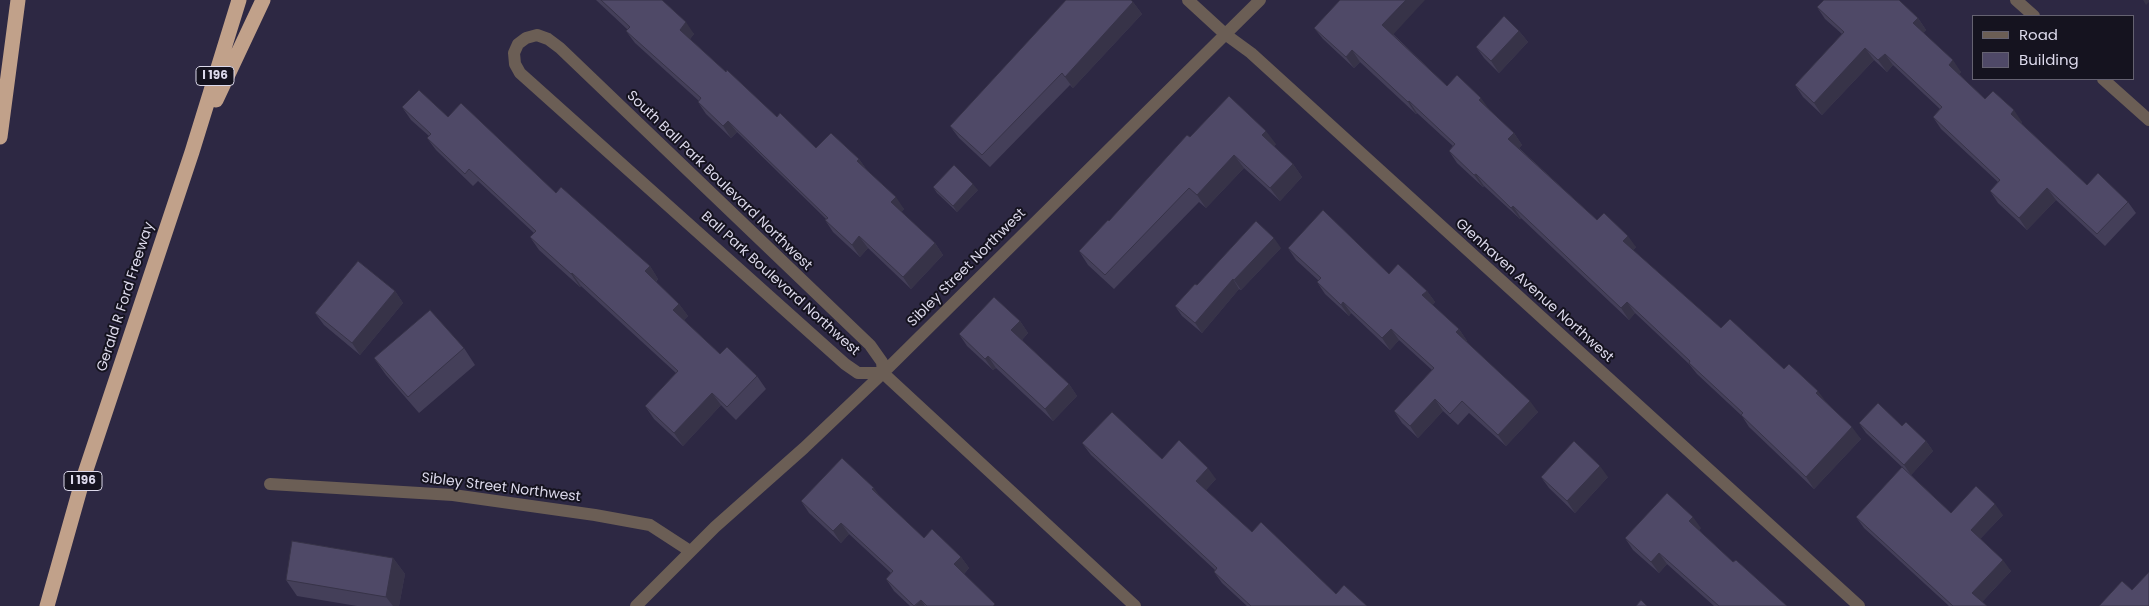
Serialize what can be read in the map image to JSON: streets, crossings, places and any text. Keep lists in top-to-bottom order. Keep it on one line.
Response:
{"streets":{"highway":["I 196","Gerald R Ford Freeway"],"street":["South Ball Park Boulevard Northwest","Sibley Street Northwest","Ball Park Boulevard Northwest","Glenhaven Avenue Northwest"]},"crossings":[["South Ball Park Boulevard Northwest","Sibley Street Northwest"],["South Ball Park Boulevard Northwest","Ball Park Boulevard Northwest"],["Sibley Street Northwest","Ball Park Boulevard Northwest"],["Sibley Street Northwest","Glenhaven Avenue Northwest"]],"legend":["Road","Building"]}
